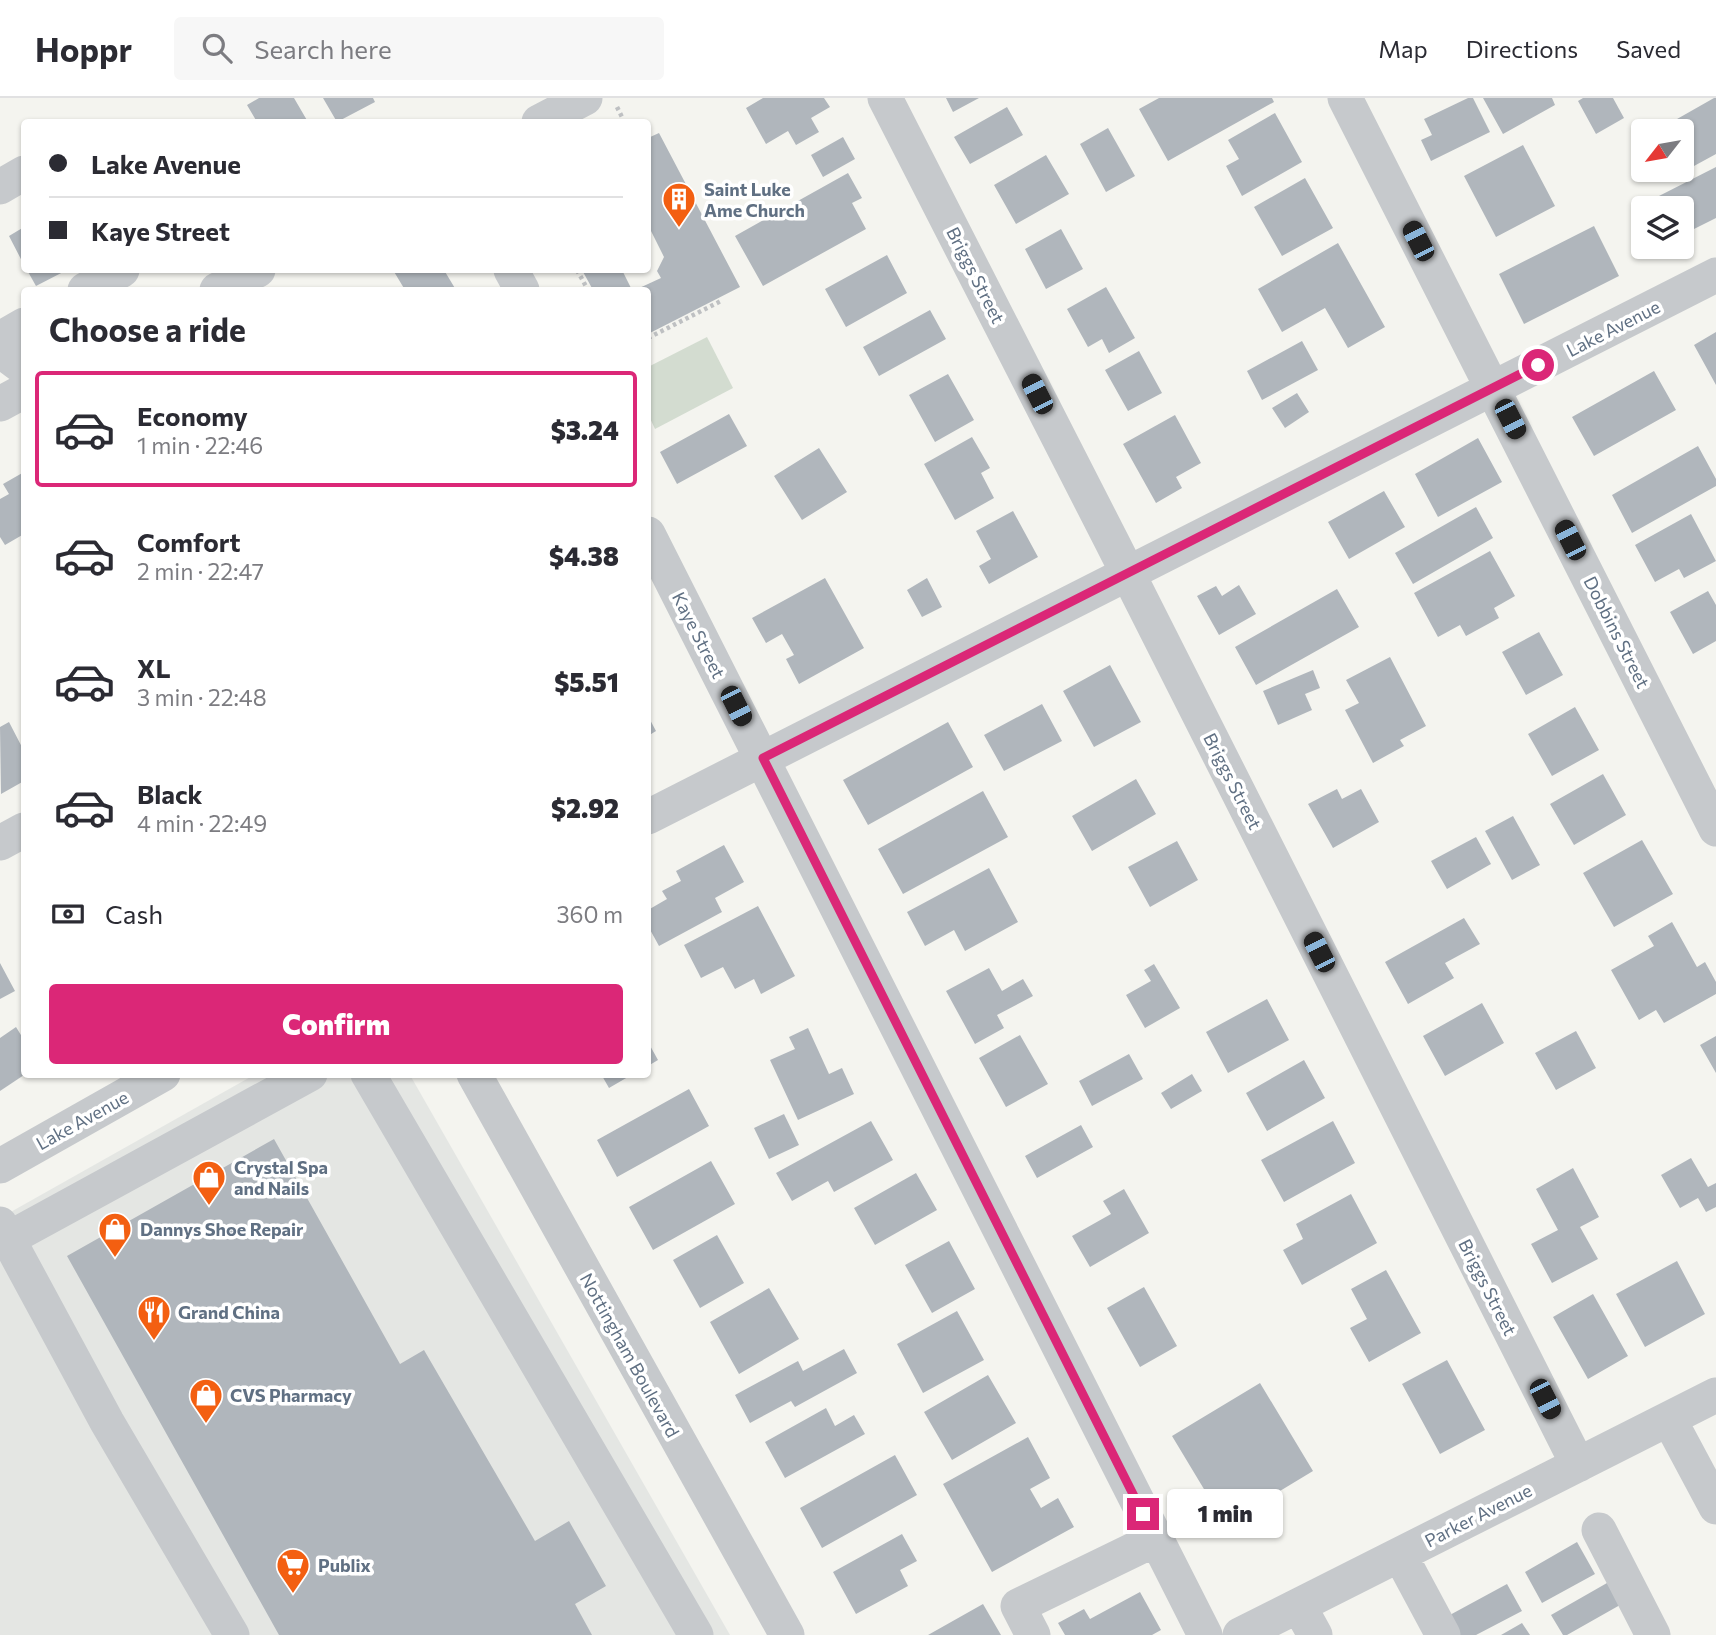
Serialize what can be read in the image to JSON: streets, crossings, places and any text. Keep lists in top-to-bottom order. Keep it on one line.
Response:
{"streets":{"street":["Briggs Street","Lake Avenue","Dobbins Street","Kaye Street","Nottingham Boulevard","Parker Avenue"]},"crossings":[["Briggs Street","Lake Avenue"],["Briggs Street","Parker Avenue"],["Lake Avenue","Dobbins Street"],["Lake Avenue","Kaye Street"]],"places":{"building":["Saint Luke Ame Church"],"shop":["Crystal Spa and Nails","Dannys Shoe Repair","CVS Pharmacy"],"restaurant":["Grand China"],"supermarket":["Publix"]},"north":"bottom left","page":{"header":"Hoppr","search":"Search here","nav":["Map","Directions","Saved"],"banner":["Lake Avenue","Kaye Street"],"heading":"Choose a ride","list":[{"name":"Economy","note":"1 min · 22:46","value":"$3.24"},{"name":"Comfort","note":"2 min · 22:47","value":"$4.38"},{"name":"XL","note":"3 min · 22:48","value":"$5.51"},{"name":"Black","note":"4 min · 22:49","value":"$2.92"}],"pay":["Cash","360 m"],"buttons":"Confirm","bubble":"1 min"}}
